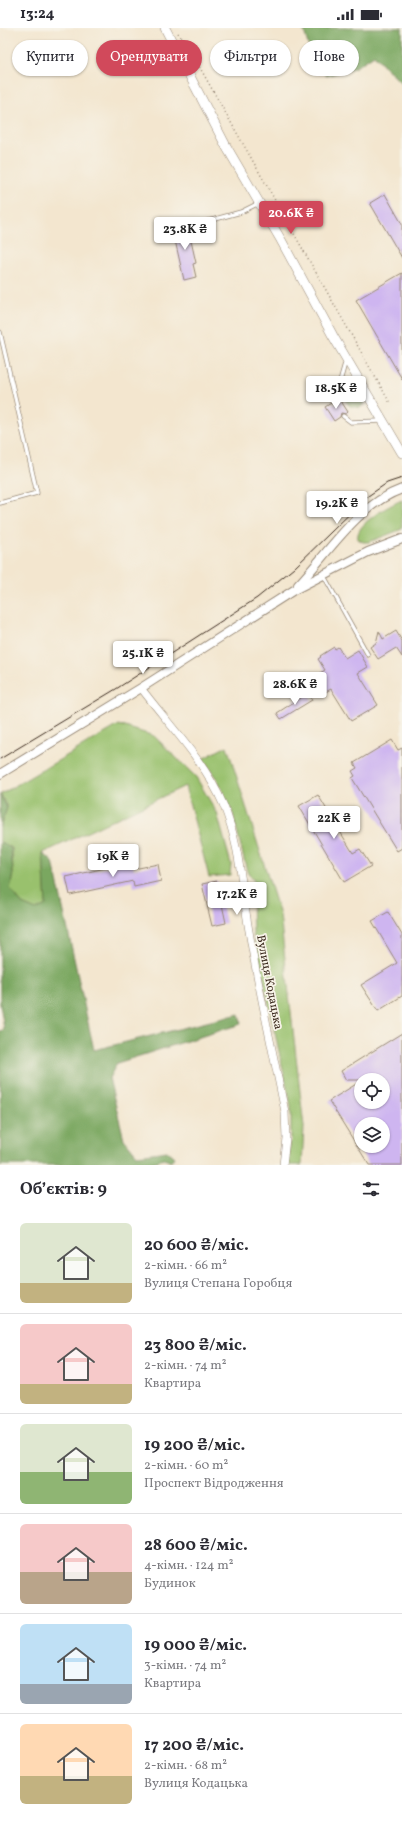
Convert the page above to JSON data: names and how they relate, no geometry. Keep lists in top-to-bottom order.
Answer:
{
  "streets": {
    "street": ["Вулиця Кодацька"]
  },
  "page": {
    "status": "13:24",
    "chip": [
      "Купити",
      "Орендувати",
      "Фільтри",
      "Нове"
    ],
    "price": [
      "20.6K ₴",
      "23.8K ₴",
      "18.5K ₴",
      "19.2K ₴",
      "25.1K ₴",
      "28.6K ₴",
      "22K ₴",
      "19K ₴",
      "17.2K ₴"
    ],
    "heading": "Об’єктів: 9",
    "list": [
      {
        "name": "20 600 ₴/міс.",
        "note": "2-кімн. · 66 m² · Вулиця Степана Горобця"
      },
      {
        "name": "23 800 ₴/міс.",
        "note": "2-кімн. · 74 m² · Квартира"
      },
      {
        "name": "19 200 ₴/міс.",
        "note": "2-кімн. · 60 m² · Проспект Відродження"
      },
      {
        "name": "28 600 ₴/міс.",
        "note": "4-кімн. · 124 m² · Будинок"
      },
      {
        "name": "19 000 ₴/міс.",
        "note": "3-кімн. · 74 m² · Квартира"
      },
      {
        "name": "17 200 ₴/міс.",
        "note": "2-кімн. · 68 m² · Вулиця Кодацька"
      }
    ]
  }
}
